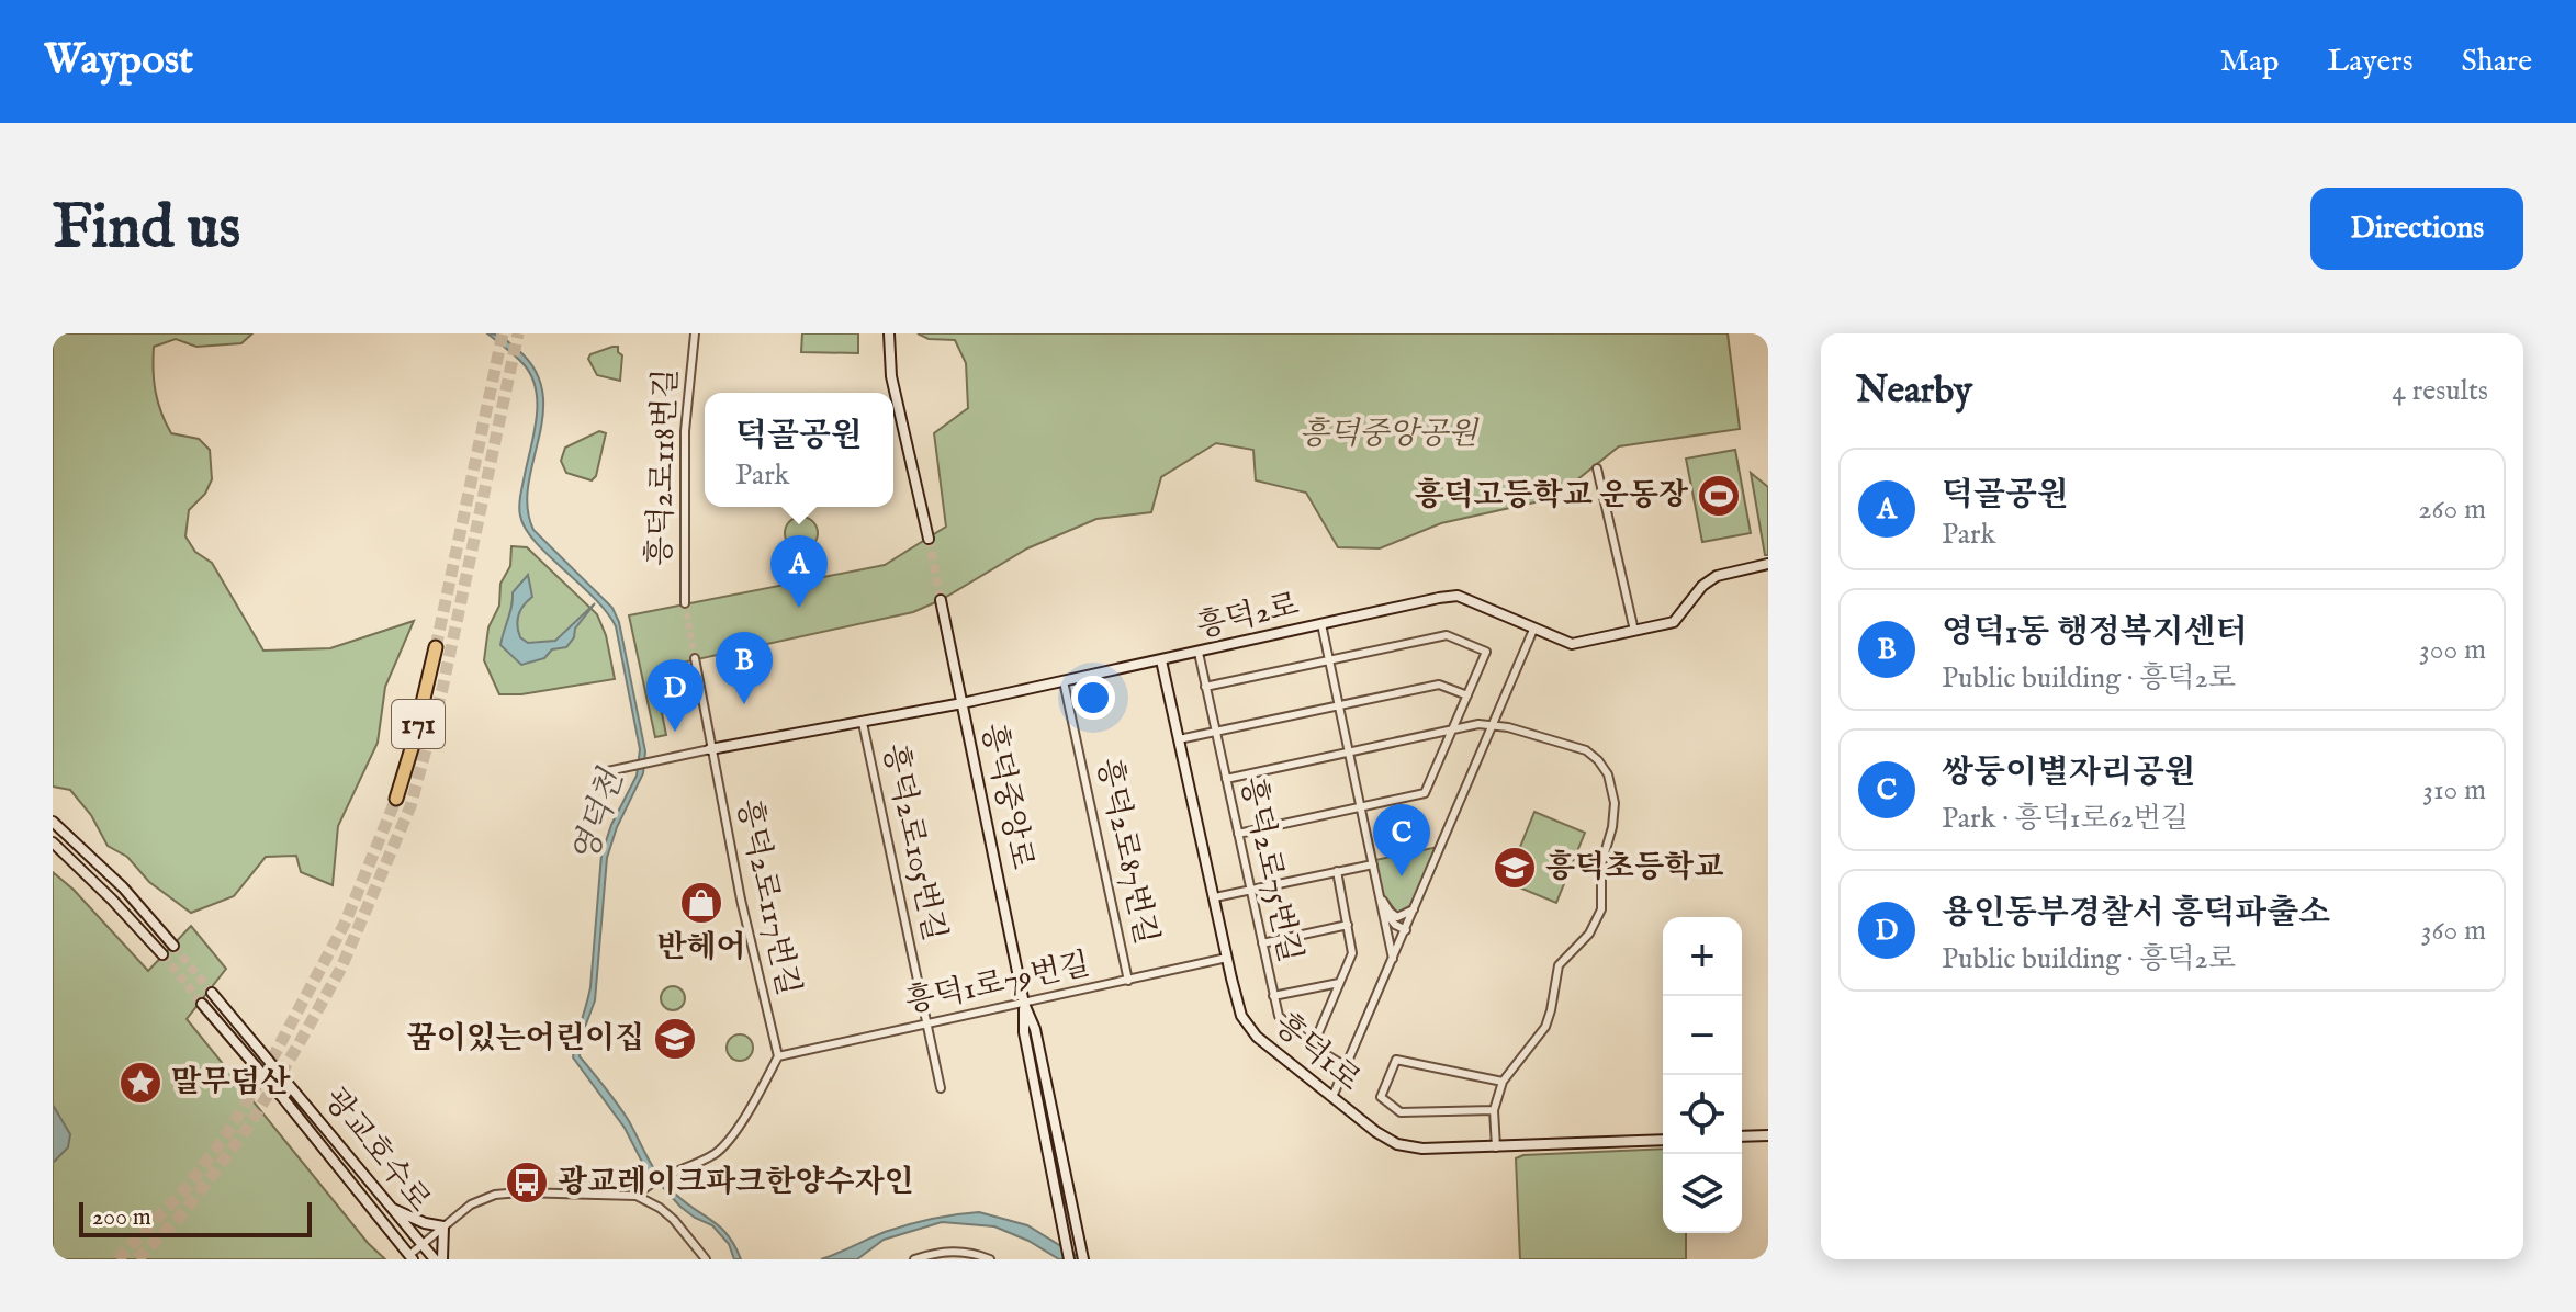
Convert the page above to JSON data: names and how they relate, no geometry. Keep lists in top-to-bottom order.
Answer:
{
  "streets": {
    "highway": ["171"],
    "street": [
      "흥덕2로118번길",
      "흥덕2로",
      "흥덕중앙로",
      "흥덕2로105번길",
      "흥덕2로87번길",
      "흥덕2로75번길",
      "흥덕2로117번길",
      "흥덕1로79번길",
      "흥덕1로",
      "광교호수로"
    ]
  },
  "crossings": [
    ["흥덕2로", "흥덕중앙로"],
    ["흥덕2로", "흥덕2로105번길"],
    ["흥덕2로", "흥덕2로87번길"],
    ["흥덕2로", "흥덕2로75번길"],
    ["흥덕2로", "흥덕2로117번길"],
    ["흥덕2로", "흥덕1로"],
    ["흥덕중앙로", "흥덕1로79번길"],
    ["흥덕2로105번길", "흥덕1로79번길"],
    ["흥덕2로87번길", "흥덕1로79번길"],
    ["흥덕2로117번길", "흥덕1로79번길"],
    ["흥덕1로79번길", "흥덕1로"]
  ],
  "water": ["영덕천"],
  "parks": ["흥덕중앙공원"],
  "places": {
    "sports": ["흥덕고등학교 운동장"],
    "school or university": ["흥덕초등학교", "꿈이있는어린이집"],
    "shop": ["반헤어"],
    "place": ["말무덤산"],
    "bus stop": ["광교레이크파크한양수자인"]
  },
  "scale_bar": "200 m",
  "page": {
    "header": "Waypost",
    "nav": ["Map", "Layers", "Share"],
    "buttons": "Directions",
    "title": "Find us",
    "heading": ["Nearby", "4 results"],
    "popup": ["덕골공원", "Park"],
    "list": [
      {
        "mark": "A",
        "name": "덕골공원",
        "note": "Park",
        "value": "260 m"
      },
      {
        "mark": "B",
        "name": "영덕1동 행정복지센터",
        "note": "Public building · 흥덕2로",
        "value": "300 m"
      },
      {
        "mark": "C",
        "name": "쌍둥이별자리공원",
        "note": "Park · 흥덕1로62번길",
        "value": "310 m"
      },
      {
        "mark": "D",
        "name": "용인동부경찰서 흥덕파출소",
        "note": "Public building · 흥덕2로",
        "value": "360 m"
      }
    ],
    "pins": [
      "A",
      "B",
      "D",
      "C"
    ],
    "map_buttons": ["+", "−"],
    "scale": "200 m"
  }
}
